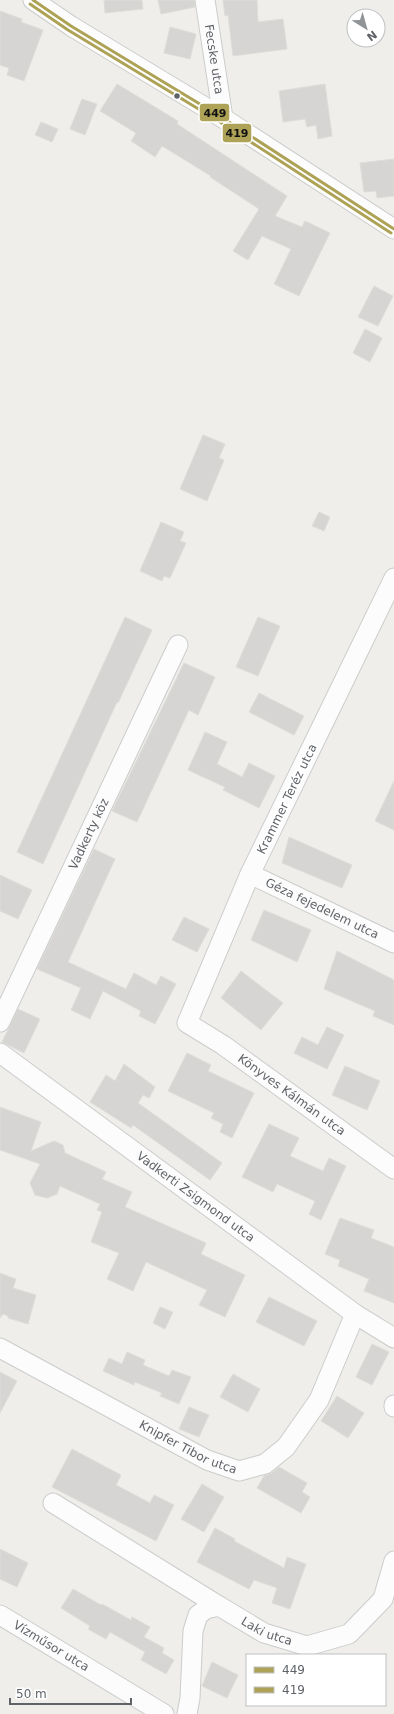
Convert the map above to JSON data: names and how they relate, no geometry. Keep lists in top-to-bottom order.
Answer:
{
  "streets": {
    "street": [
      "Fecske utca",
      "Krammer Teréz utca",
      "Vadkerty köz",
      "Géza fejedelem utca",
      "Könyves Kálmán utca",
      "Vadkerti Zsigmond utca",
      "Knipfer Tibor utca",
      "Laki utca",
      "Vízműsor utca"
    ]
  },
  "crossings": [
    ["Krammer Teréz utca", "Géza fejedelem utca"],
    ["Krammer Teréz utca", "Könyves Kálmán utca"],
    ["Vadkerti Zsigmond utca", "Knipfer Tibor utca"]
  ],
  "lines": ["transit line 449", "transit line 419"],
  "legend": ["449", "419"],
  "scale_bar": "50 m",
  "north": "bottom right"
}
